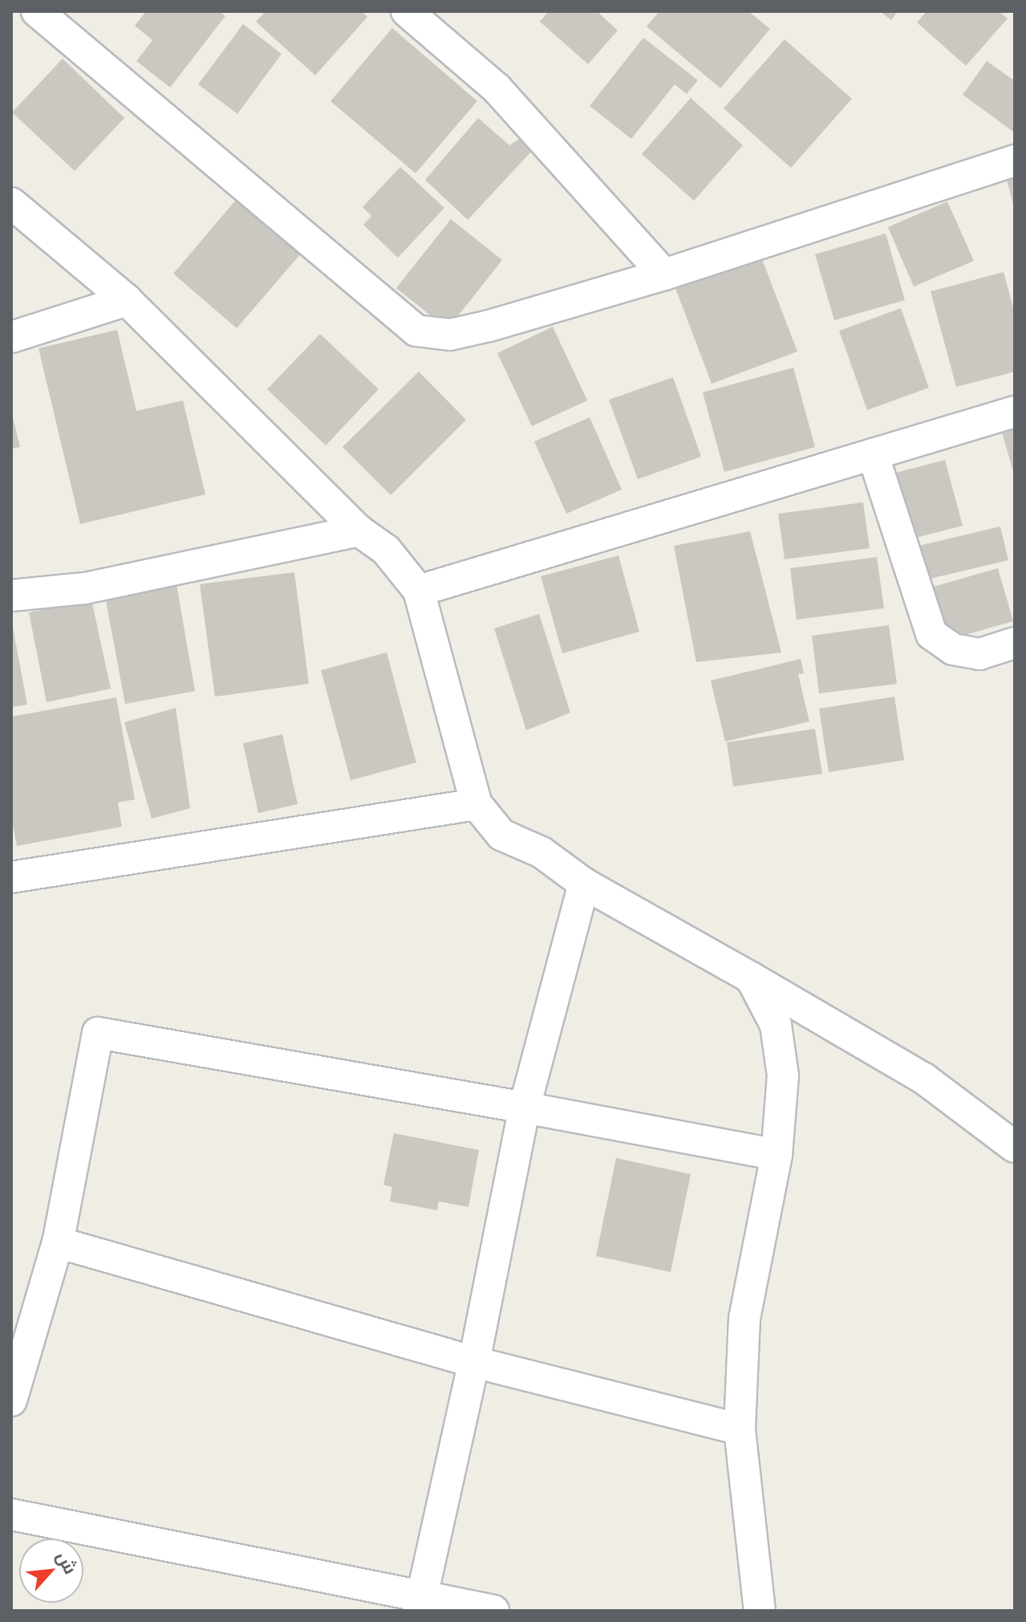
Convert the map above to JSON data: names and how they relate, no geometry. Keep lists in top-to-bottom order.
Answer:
{
  "north": "top right"
}
